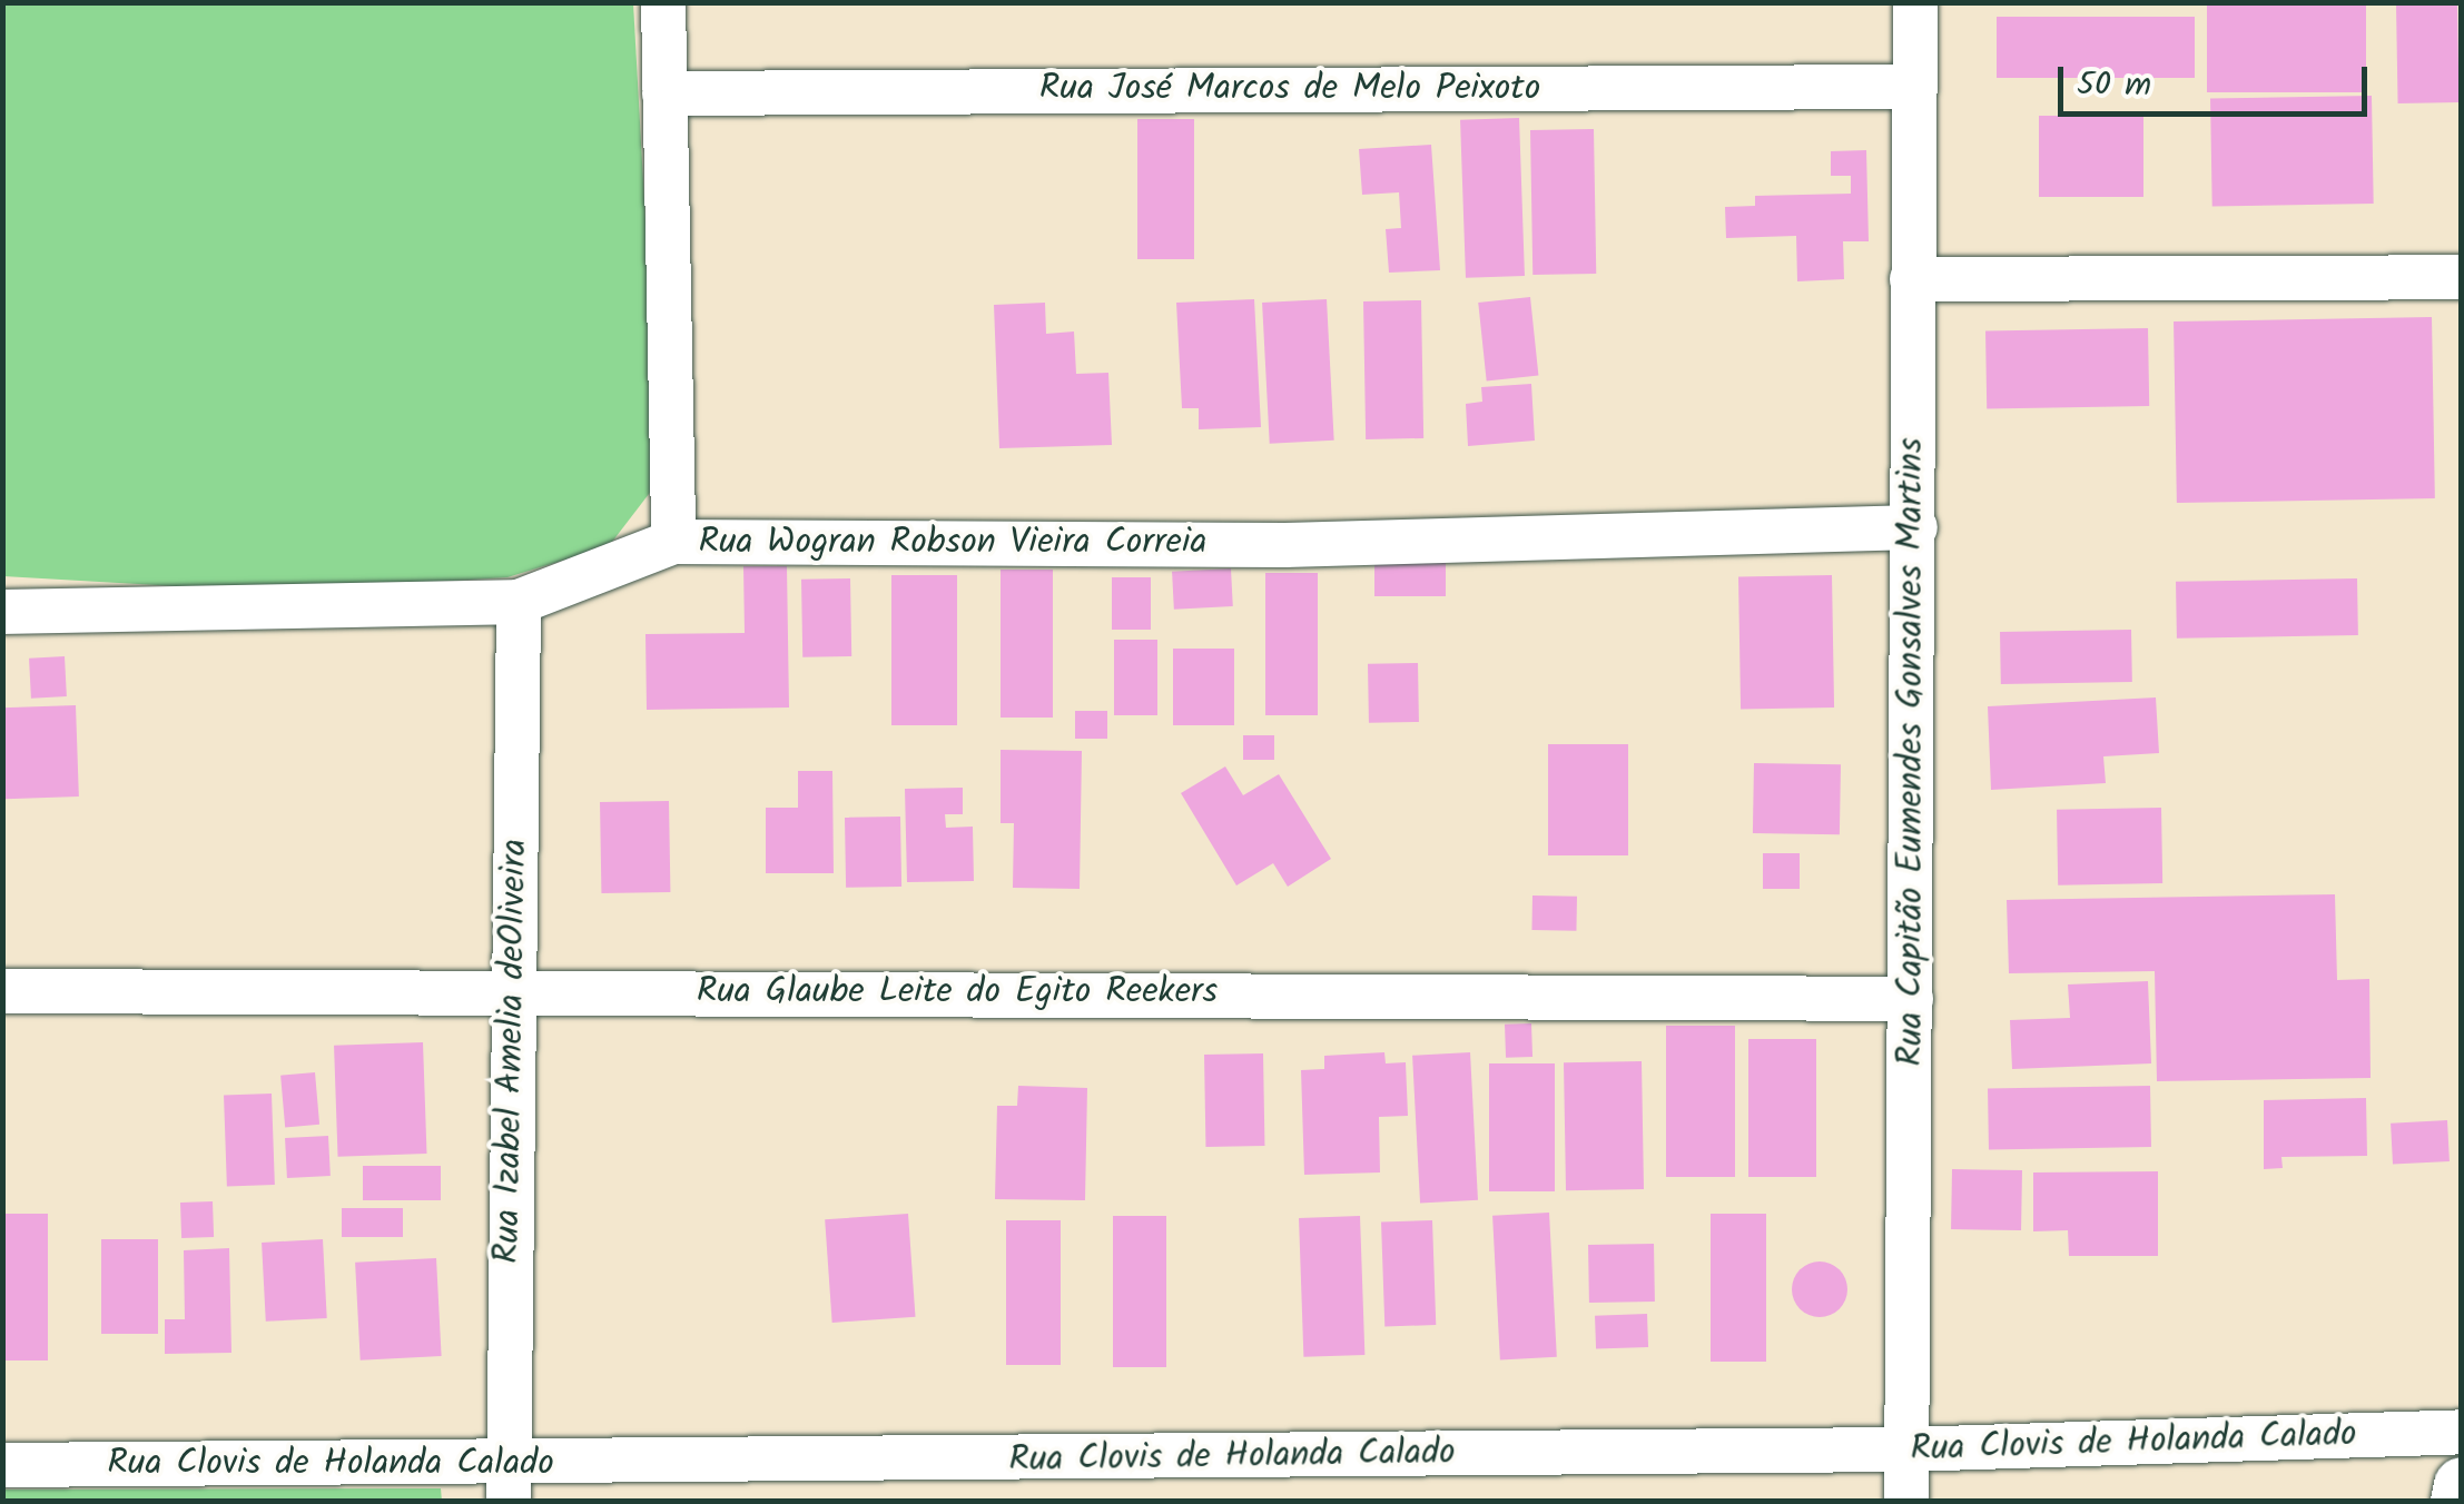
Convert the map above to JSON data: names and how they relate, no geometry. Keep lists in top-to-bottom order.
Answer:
{
  "streets": {
    "street": [
      "Rua José Marcos de Melo Peixoto",
      "Rua Wogran Robson Vieira Correia",
      "Rua Capitão Eumendes Gonsalves Martins",
      "Rua Glaube Leite do Egito Reekers",
      "Rua Izabel Amelia deOliveira",
      "Rua Clovis de Holanda Calado"
    ]
  },
  "crossings": [
    ["Rua José Marcos de Melo Peixoto", "Rua Capitão Eumendes Gonsalves Martins"],
    ["Rua Wogran Robson Vieira Correia", "Rua Capitão Eumendes Gonsalves Martins"],
    ["Rua Wogran Robson Vieira Correia", "Rua Izabel Amelia deOliveira"],
    ["Rua Capitão Eumendes Gonsalves Martins", "Rua Glaube Leite do Egito Reekers"],
    ["Rua Capitão Eumendes Gonsalves Martins", "Rua Clovis de Holanda Calado"],
    ["Rua Glaube Leite do Egito Reekers", "Rua Izabel Amelia deOliveira"],
    ["Rua Izabel Amelia deOliveira", "Rua Clovis de Holanda Calado"]
  ],
  "scale_bar": "50 m"
}
